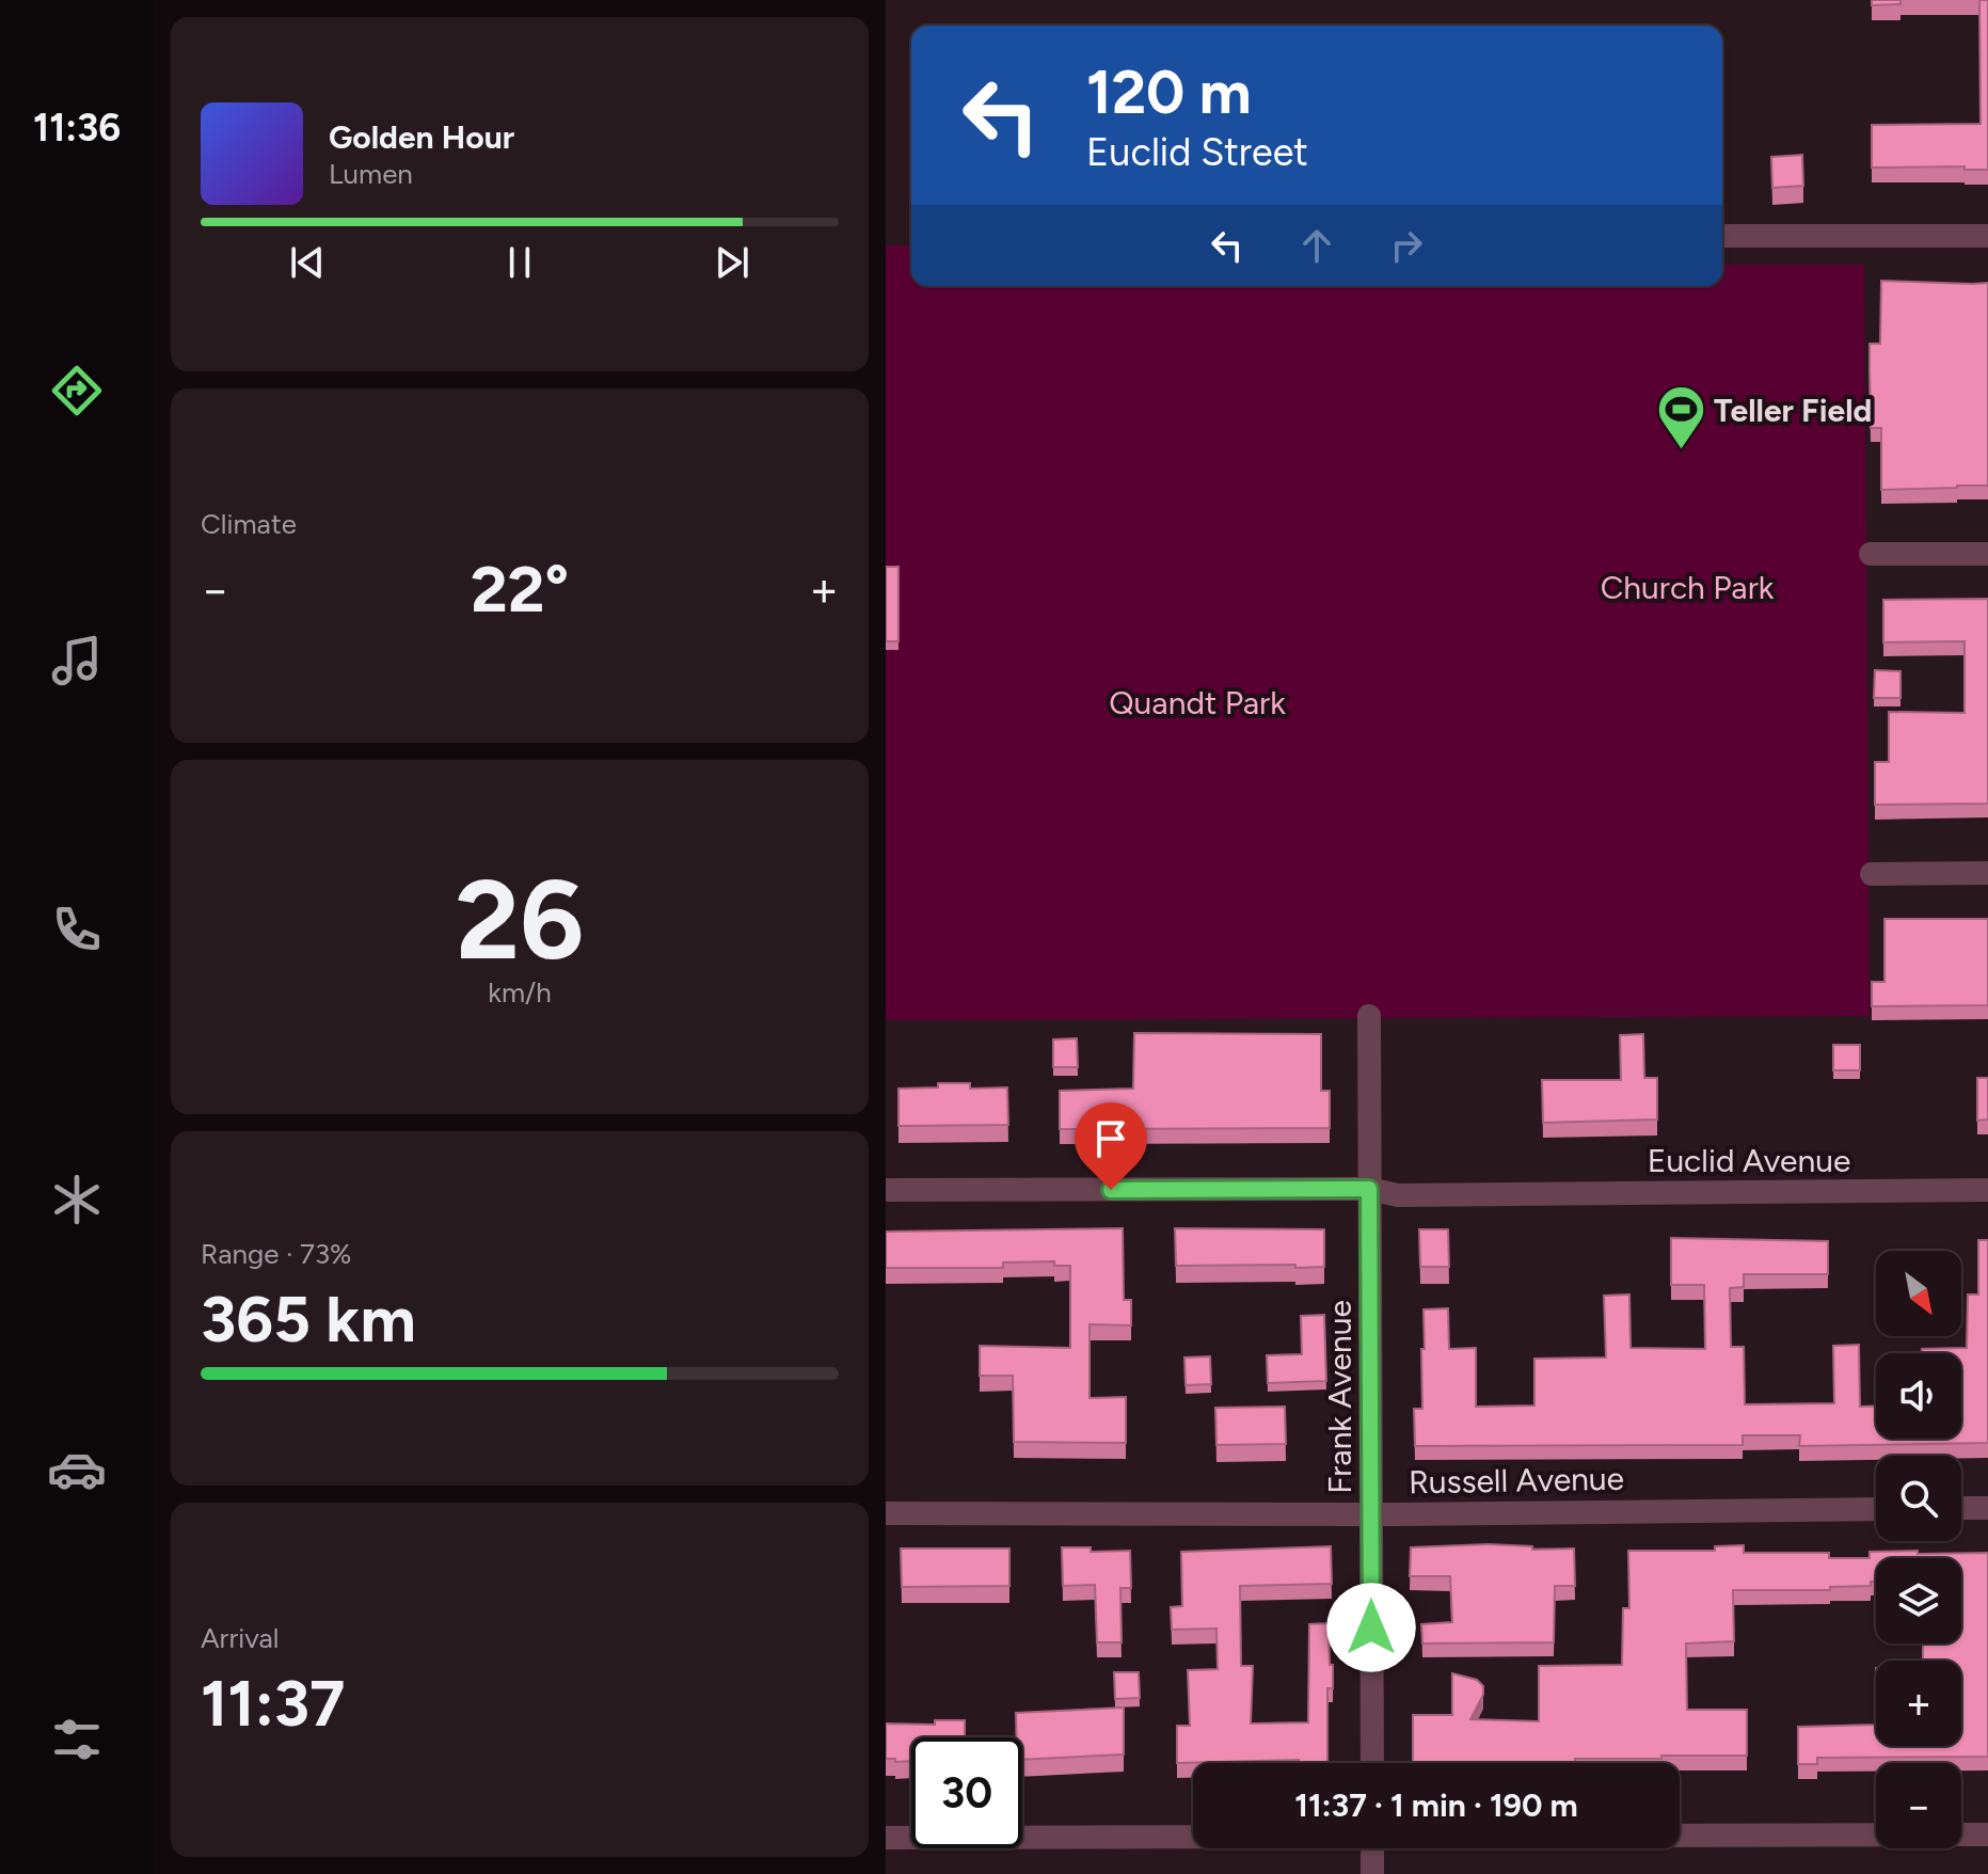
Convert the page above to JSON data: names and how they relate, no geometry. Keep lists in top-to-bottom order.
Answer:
{
  "streets": {
    "street": ["Euclid Avenue", "Frank Avenue", "Russell Avenue"]
  },
  "crossings": [
    ["Euclid Avenue", "Frank Avenue"],
    ["Frank Avenue", "Russell Avenue"]
  ],
  "parks": ["Church Park", "Quandt Park"],
  "places": {
    "sports": ["Teller Field"]
  },
  "north": "bottom right",
  "page": {
    "tabs": "11:36",
    "turn": ["120 m", "Euclid Street"],
    "song": ["Golden Hour", "Lumen"],
    "tile": [
      "Climate",
      ["26", "km/h"],
      ["Range · 73%", "365 km"],
      ["Arrival", "11:37"]
    ],
    "heat": ["−", "22°", "+"],
    "map_buttons": ["+", "−"],
    "limit": "30",
    "trip": "11:37 · 1 min · 190 m"
  }
}
